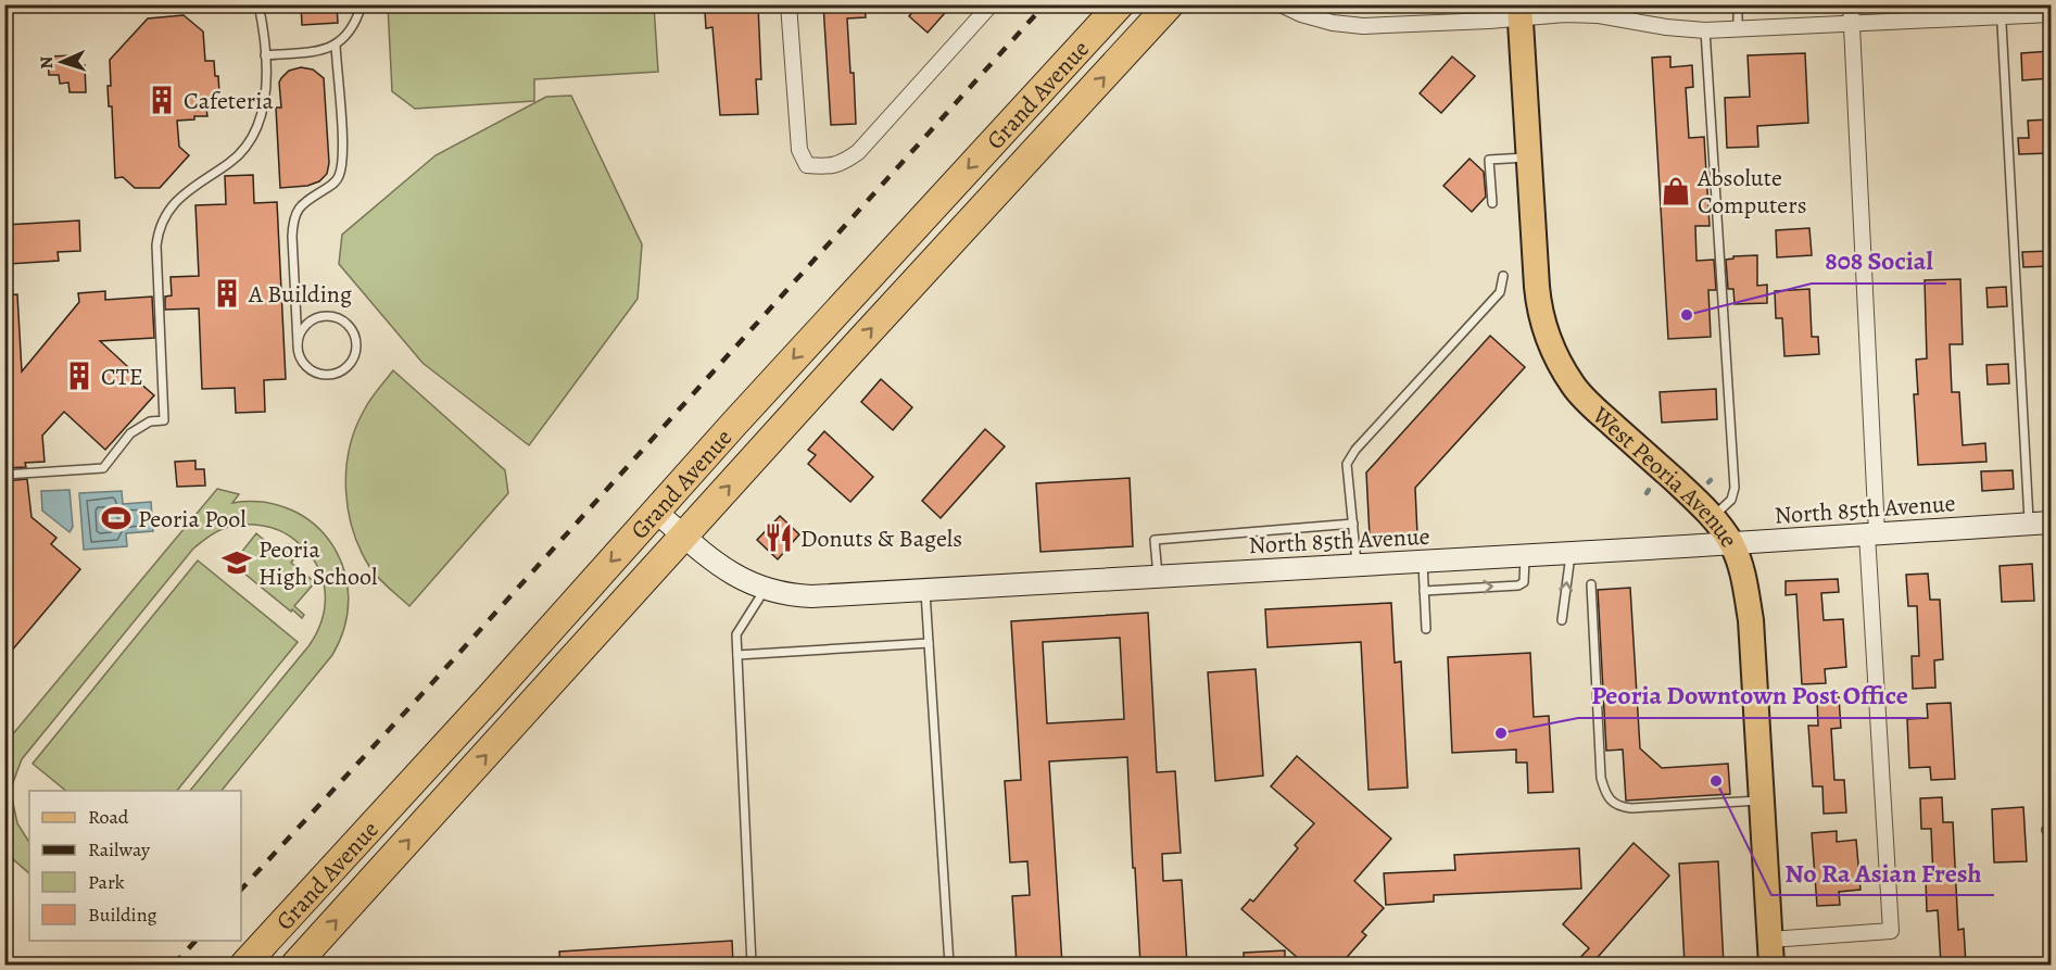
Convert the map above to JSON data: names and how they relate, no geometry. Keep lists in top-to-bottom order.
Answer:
{
  "streets": {
    "highway": ["Grand Avenue"],
    "main road": ["West Peoria Avenue"],
    "street": ["North 85th Avenue"]
  },
  "crossings": [
    ["Grand Avenue", "North 85th Avenue"],
    ["West Peoria Avenue", "North 85th Avenue"]
  ],
  "places": {
    "building": ["Cafeteria", "A Building", "CTE"],
    "shop": ["Absolute Computers"],
    "other": ["808 Social", "Peoria Downtown Post Office", "No Ra Asian Fresh"],
    "sports": ["Peoria Pool"],
    "restaurant": ["Donuts & Bagels"],
    "school or university": ["Peoria High School"]
  },
  "legend": [
    "Road",
    "Railway",
    "Park",
    "Building"
  ],
  "north": "left"
}
